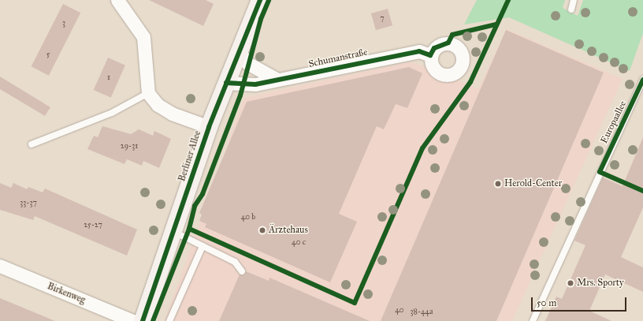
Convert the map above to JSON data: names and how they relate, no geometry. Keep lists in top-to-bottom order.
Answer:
{
  "streets": {
    "street": ["Schumanstraße", "Berliner Allee", "Birkenweg"],
    "lane": ["Europaallee"]
  },
  "crossings": [
    ["Schumanstraße", "Berliner Allee"]
  ],
  "places": ["Herold-Center", "Ärztehaus", "Mrs. Sporty"],
  "house_numbers": [
    "7",
    "3",
    "5",
    "1",
    "29-31",
    "33-37",
    "40 b",
    "25-27",
    "40 c",
    "40",
    "38-44a"
  ],
  "scale_bar": "50 m"
}
